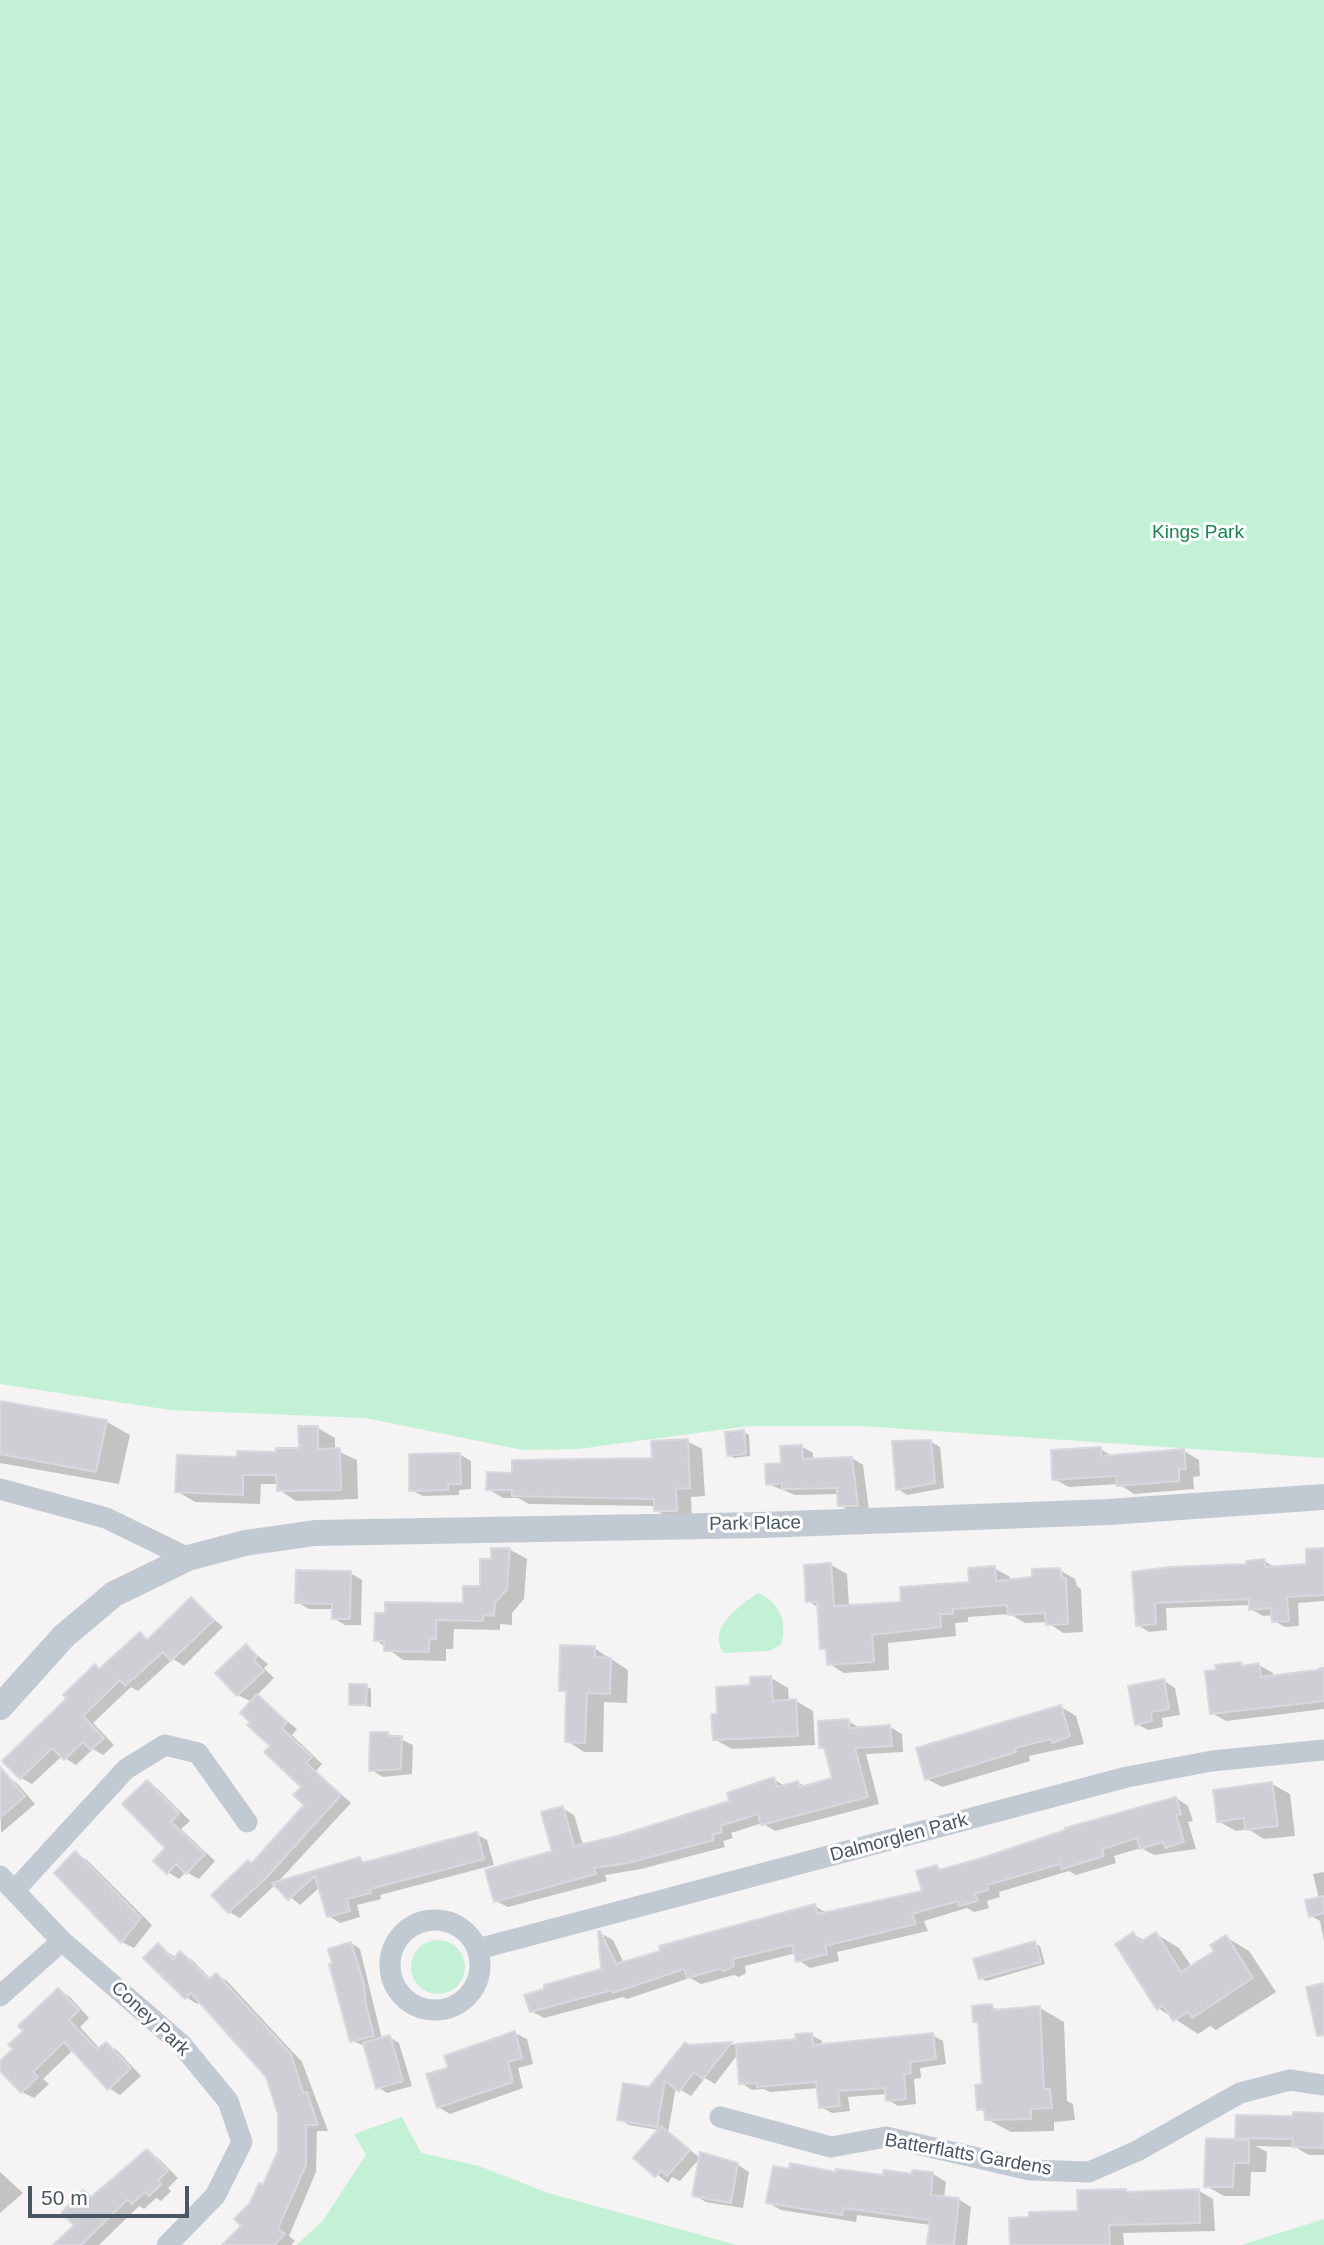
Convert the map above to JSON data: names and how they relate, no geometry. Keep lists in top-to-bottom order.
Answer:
{
  "streets": {
    "street": [
      "Park Place",
      "Dalmorglen Park",
      "Coney Park",
      "Batterflatts Gardens"
    ]
  },
  "parks": ["Kings Park"],
  "scale_bar": "50 m"
}
